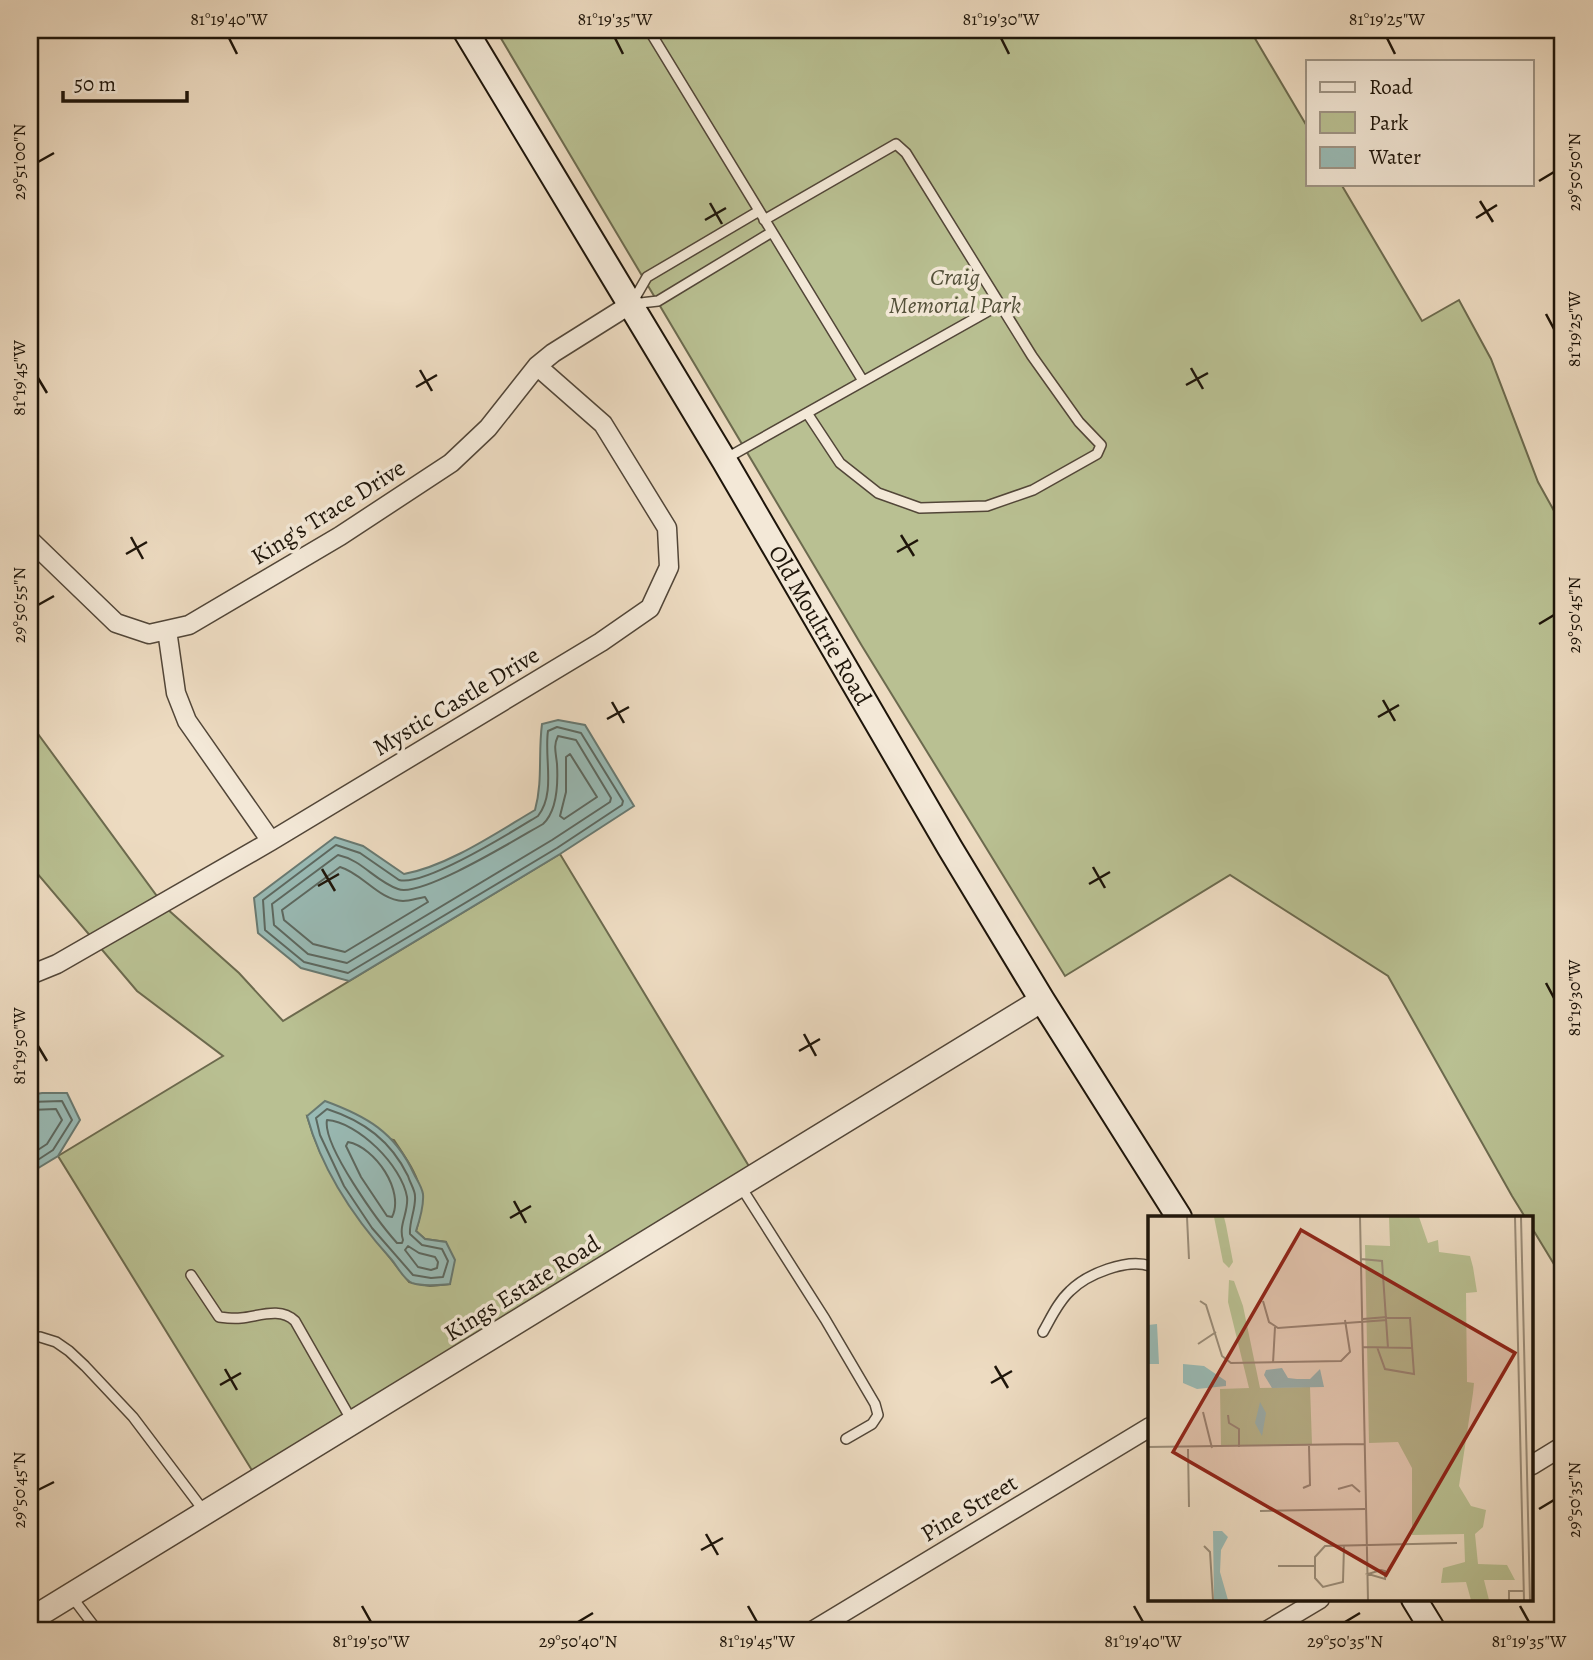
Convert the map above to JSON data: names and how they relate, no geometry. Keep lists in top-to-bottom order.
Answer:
{
  "streets": {
    "main road": ["Old Moultrie Road"],
    "street": [
      "King's Trace Drive",
      "Mystic Castle Drive",
      "Kings Estate Road",
      "Pine Street"
    ]
  },
  "crossings": [
    ["King's Trace Drive", "Old Moultrie Road"],
    ["King's Trace Drive", "Mystic Castle Drive"],
    ["Old Moultrie Road", "Kings Estate Road"]
  ],
  "parks": ["Craig Memorial Park"],
  "legend": ["Road", "Park", "Water"],
  "scale_bar": "50 m",
  "coordinates": [
    "81°19'40\"W",
    "81°19'35\"W",
    "81°19'30\"W",
    "81°19'25\"W",
    "29°51'00\"N",
    "29°50'50\"N",
    "81°19'45\"W",
    "29°50'55\"N",
    "29°50'45\"N",
    "81°19'50\"W",
    "29°50'35\"N",
    "29°50'40\"N"
  ]
}
